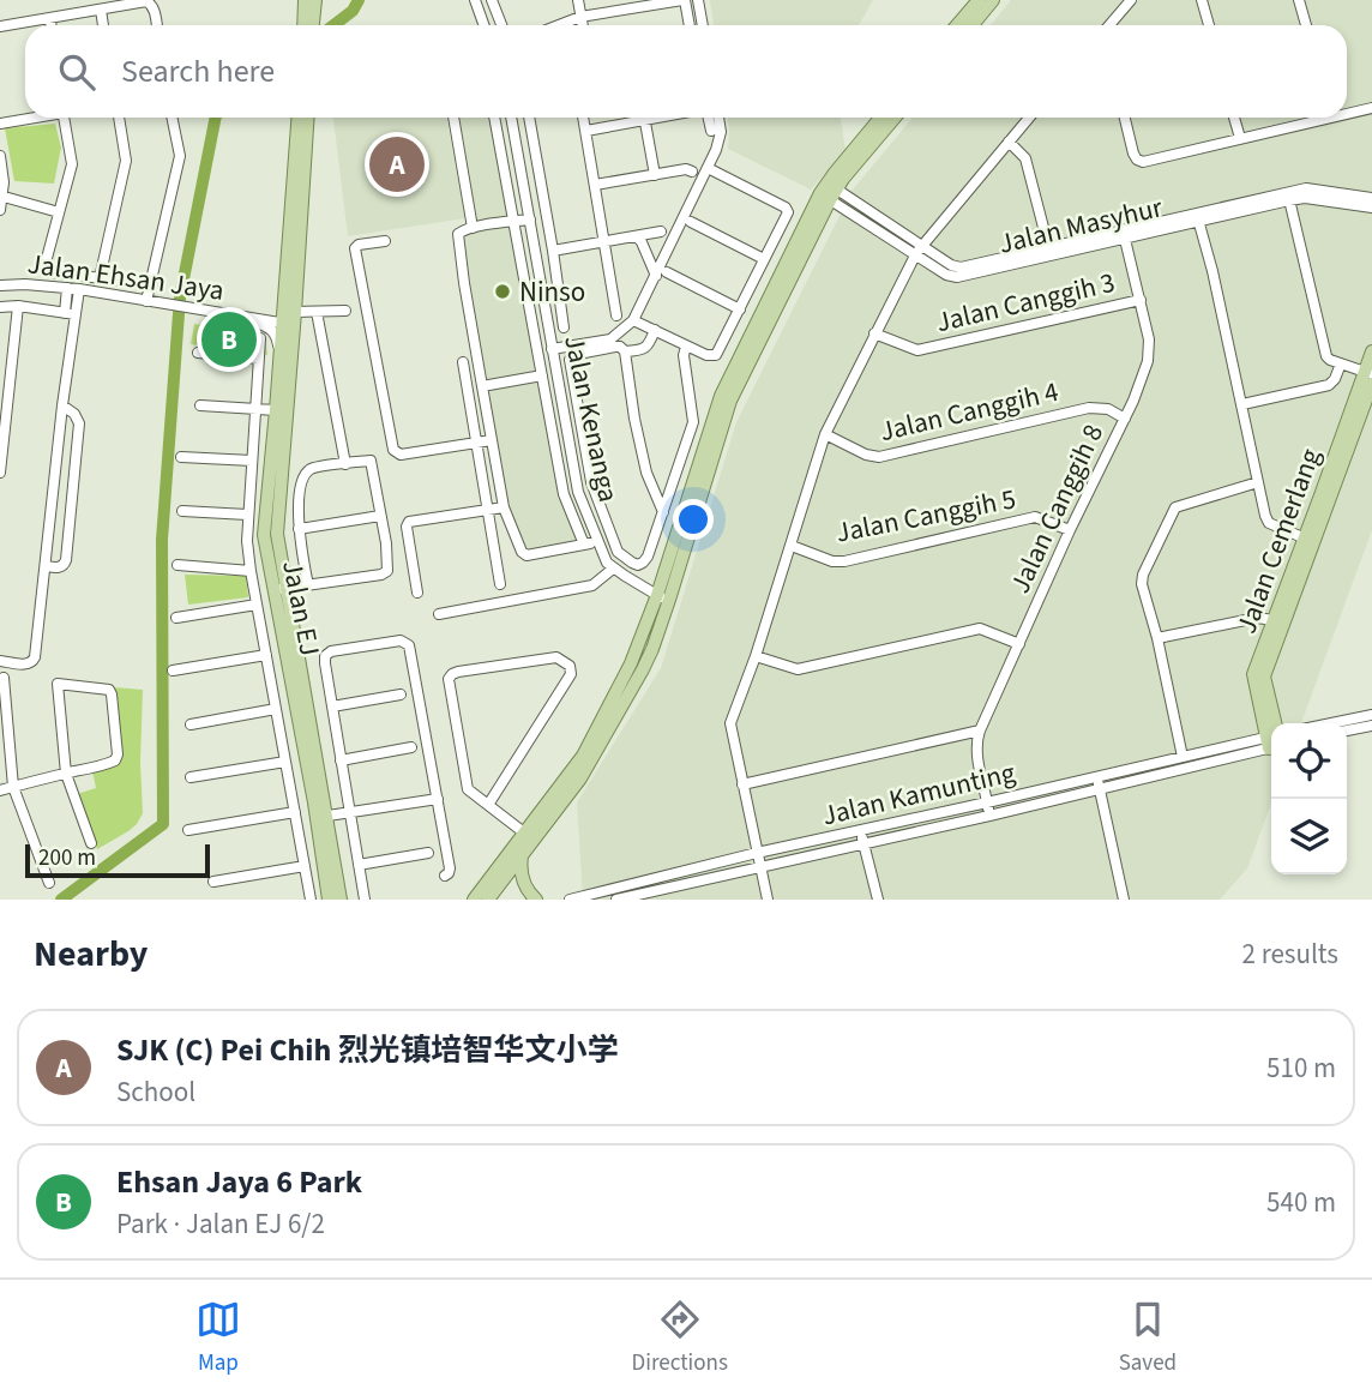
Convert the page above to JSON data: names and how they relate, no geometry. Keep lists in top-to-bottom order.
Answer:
{
  "streets": {
    "main road": ["Jalan Cemerlang", "Jalan EJ"],
    "street": [
      "Jalan Masyhur",
      "Jalan Ehsan Jaya",
      "Jalan Canggih 3",
      "Jalan Canggih 4",
      "Jalan Kenanga",
      "Jalan Canggih 8",
      "Jalan Canggih 5",
      "Jalan Kamunting"
    ]
  },
  "crossings": [
    ["Jalan Masyhur", "Jalan Canggih 8"],
    ["Jalan Ehsan Jaya", "Jalan EJ"],
    ["Jalan Canggih 3", "Jalan Canggih 8"],
    ["Jalan Canggih 4", "Jalan Canggih 8"],
    ["Jalan Canggih 8", "Jalan Canggih 5"],
    ["Jalan Canggih 8", "Jalan Kamunting"]
  ],
  "places": ["Ninso"],
  "scale_bar": "200 m",
  "page": {
    "search": "Search here",
    "pins": ["A", "B"],
    "scale": "200 m",
    "heading": ["Nearby", "2 results"],
    "list": [
      {
        "mark": "A",
        "name": "SJK (C) Pei Chih 烈光镇培智华文小学",
        "note": "School",
        "value": "510 m"
      },
      {
        "mark": "B",
        "name": "Ehsan Jaya 6 Park",
        "note": "Park · Jalan EJ 6/2",
        "value": "540 m"
      }
    ],
    "nav": ["Map", "Directions", "Saved"]
  }
}
